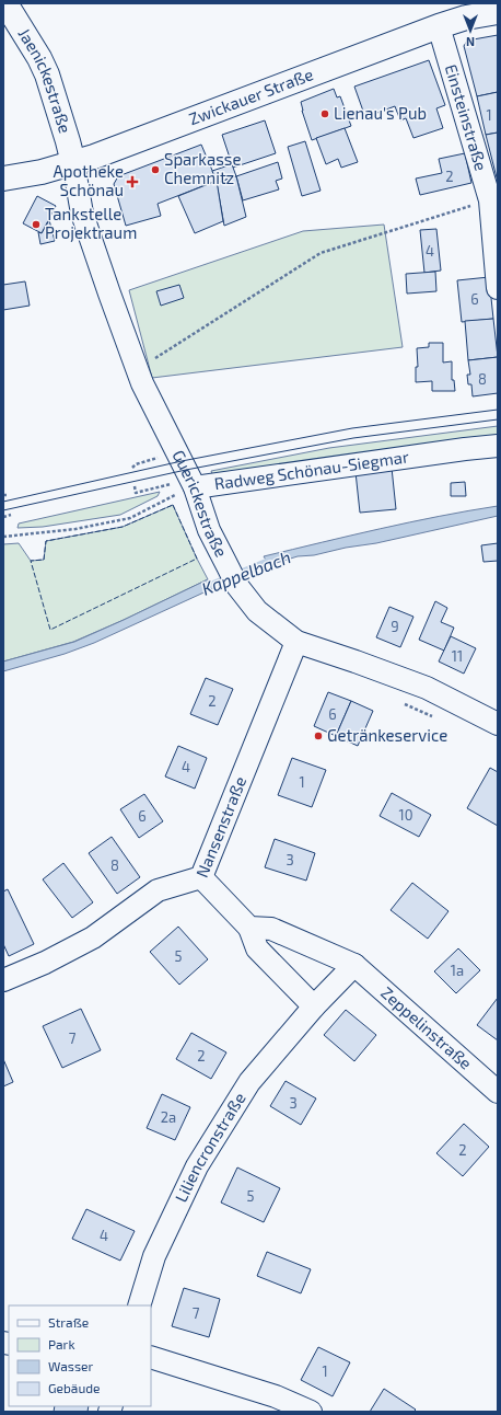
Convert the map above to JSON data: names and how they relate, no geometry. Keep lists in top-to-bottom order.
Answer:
{
  "streets": {
    "main road": ["Jaenickestraße", "Zwickauer Straße"],
    "street": [
      "Einsteinstraße",
      "Radweg Schönau-Siegmar",
      "Guerickestraße",
      "Nansenstraße",
      "Zeppelinstraße",
      "Liliencronstraße"
    ]
  },
  "crossings": [
    ["Jaenickestraße", "Zwickauer Straße"],
    ["Jaenickestraße", "Guerickestraße"],
    ["Zwickauer Straße", "Einsteinstraße"],
    ["Zwickauer Straße", "Guerickestraße"],
    ["Radweg Schönau-Siegmar", "Guerickestraße"],
    ["Guerickestraße", "Nansenstraße"]
  ],
  "water": ["Kappelbach"],
  "places": {
    "other": [
      "Lienau's Pub",
      "Sparkasse Chemnitz",
      "Tankstelle Projektraum",
      "Getränkeservice"
    ],
    "health": ["Apotheke Schönau"]
  },
  "house_numbers": [
    "1",
    "2",
    "4",
    "6",
    "8",
    "9",
    "11",
    "2",
    "6",
    "4",
    "1",
    "10",
    "6",
    "3",
    "8",
    "5",
    "1a",
    "7",
    "2",
    "3",
    "2a",
    "2",
    "5",
    "4",
    "7",
    "1"
  ],
  "legend": [
    "Straße",
    "Park",
    "Wasser",
    "Gebäude"
  ],
  "north": "bottom"
}
